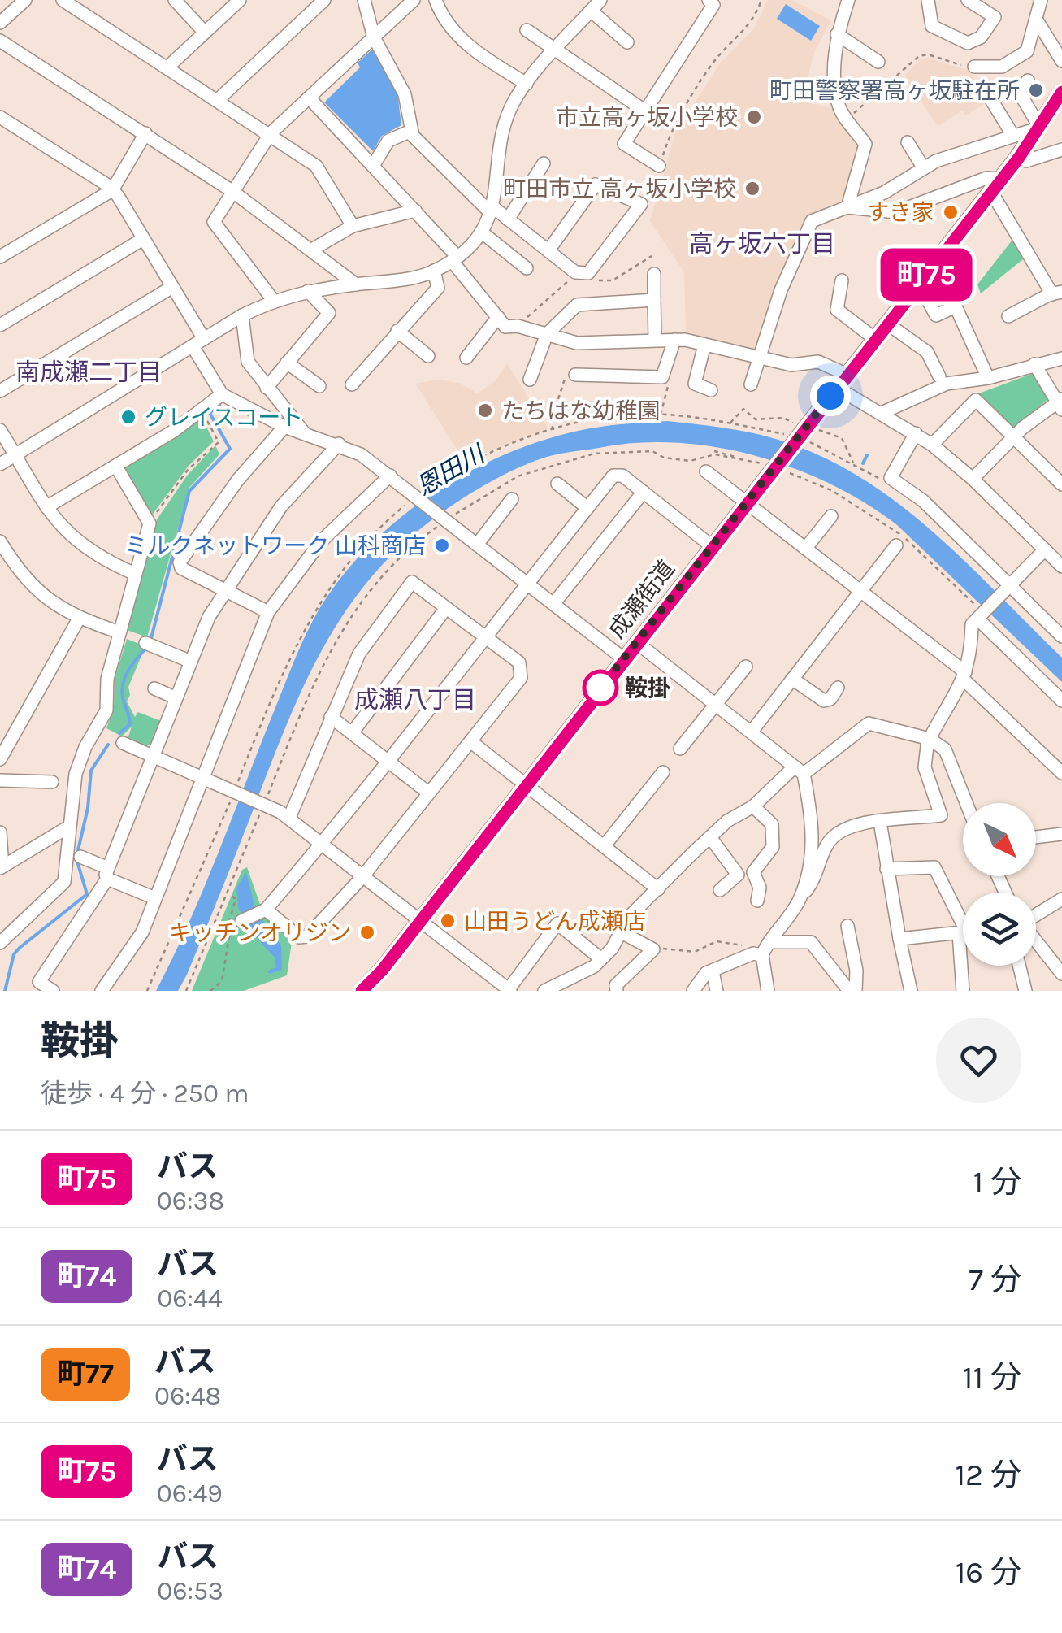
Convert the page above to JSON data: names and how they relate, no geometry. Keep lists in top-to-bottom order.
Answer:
{
  "streets": {
    "main road": ["成瀬街道"]
  },
  "districts": ["高ヶ坂六丁目", "南成瀬二丁目", "成瀬八丁目"],
  "water": ["恩田川"],
  "places": [
    "町田警察署高ヶ坂駐在所",
    "市立高ヶ坂小学校",
    "町田市立 高ヶ坂小学校",
    "すき家",
    "たちはな幼稚園",
    "グレイスコート",
    "ミルクネットワーク 山科商店",
    "鞍掛",
    "山田うどん成瀬店",
    "キッチンオリジン"
  ],
  "lines": ["bus line 町75"],
  "north": "bottom right",
  "page": {
    "on_map": "町75",
    "heading": ["鞍掛", "徒歩 · 4 分 · 250 m"],
    "list": [
      {
        "mark": "町75",
        "name": "バス",
        "note": "06:38",
        "value": "1 分"
      },
      {
        "mark": "町74",
        "name": "バス",
        "note": "06:44",
        "value": "7 分"
      },
      {
        "mark": "町77",
        "name": "バス",
        "note": "06:48",
        "value": "11 分"
      },
      {
        "mark": "町75",
        "name": "バス",
        "note": "06:49",
        "value": "12 分"
      },
      {
        "mark": "町74",
        "name": "バス",
        "note": "06:53",
        "value": "16 分"
      }
    ]
  }
}
